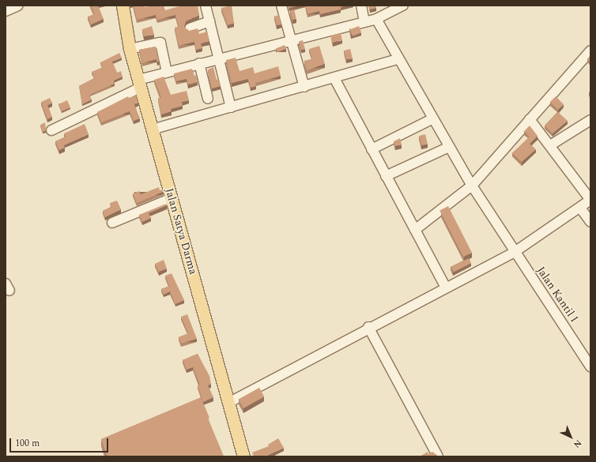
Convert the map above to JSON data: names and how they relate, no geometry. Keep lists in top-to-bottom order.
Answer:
{
  "streets": {
    "main road": ["Jalan Satya Darma"],
    "street": ["Jalan Kantil I"]
  },
  "scale_bar": "100 m",
  "north": "bottom right"
}
